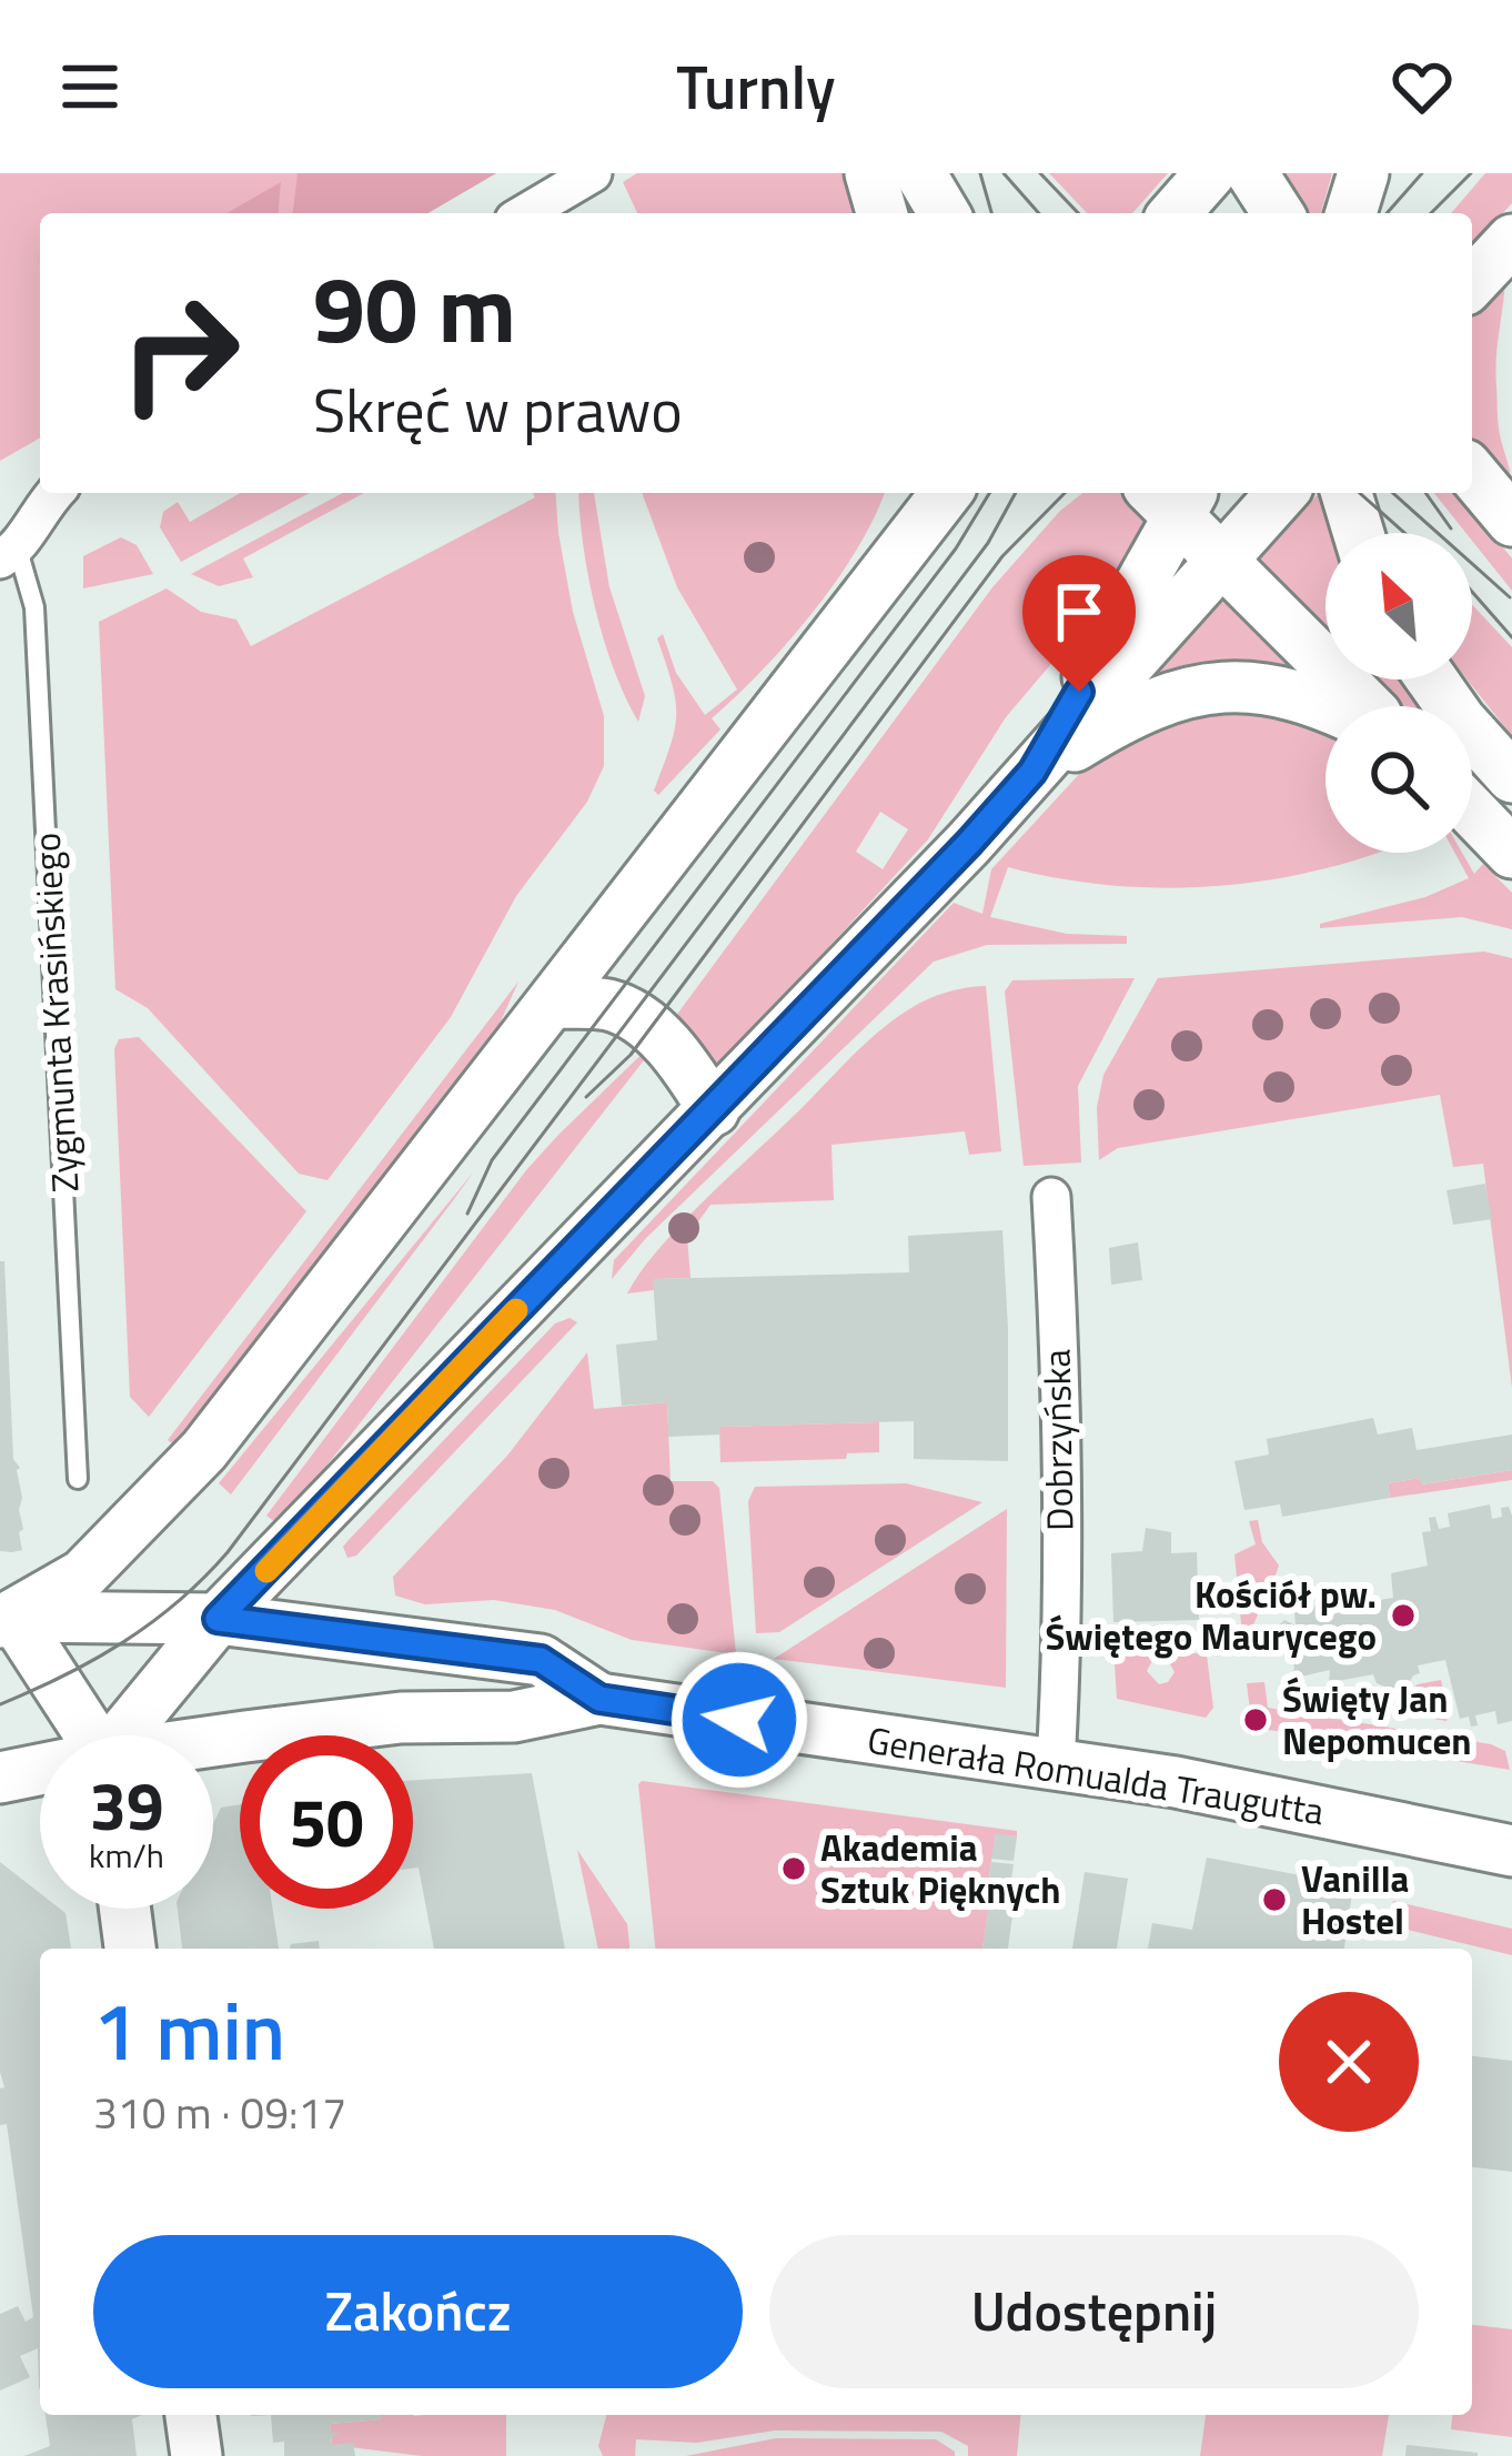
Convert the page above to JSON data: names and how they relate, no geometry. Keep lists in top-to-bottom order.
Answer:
{
  "streets": {
    "main road": ["Generała Romualda Traugutta"],
    "street": ["Dobrzyńska"],
    "lane": ["Zygmunta Krasińskiego"]
  },
  "crossings": [
    ["Dobrzyńska", "Generała Romualda Traugutta"]
  ],
  "places": [
    "Kościół pw. Świętego Maurycego",
    "Święty Jan Nepomucen",
    "Akademia Sztuk Pięknych",
    "Vanilla Hostel"
  ],
  "north": "top left",
  "page": {
    "header": "Turnly",
    "turn": ["90 m", "Skręć w prawo"],
    "speed": "39 km/h",
    "limit": "50",
    "heading": ["1 min", "310 m · 09:17"],
    "buttons": ["Zakończ", "Udostępnij"]
  }
}
